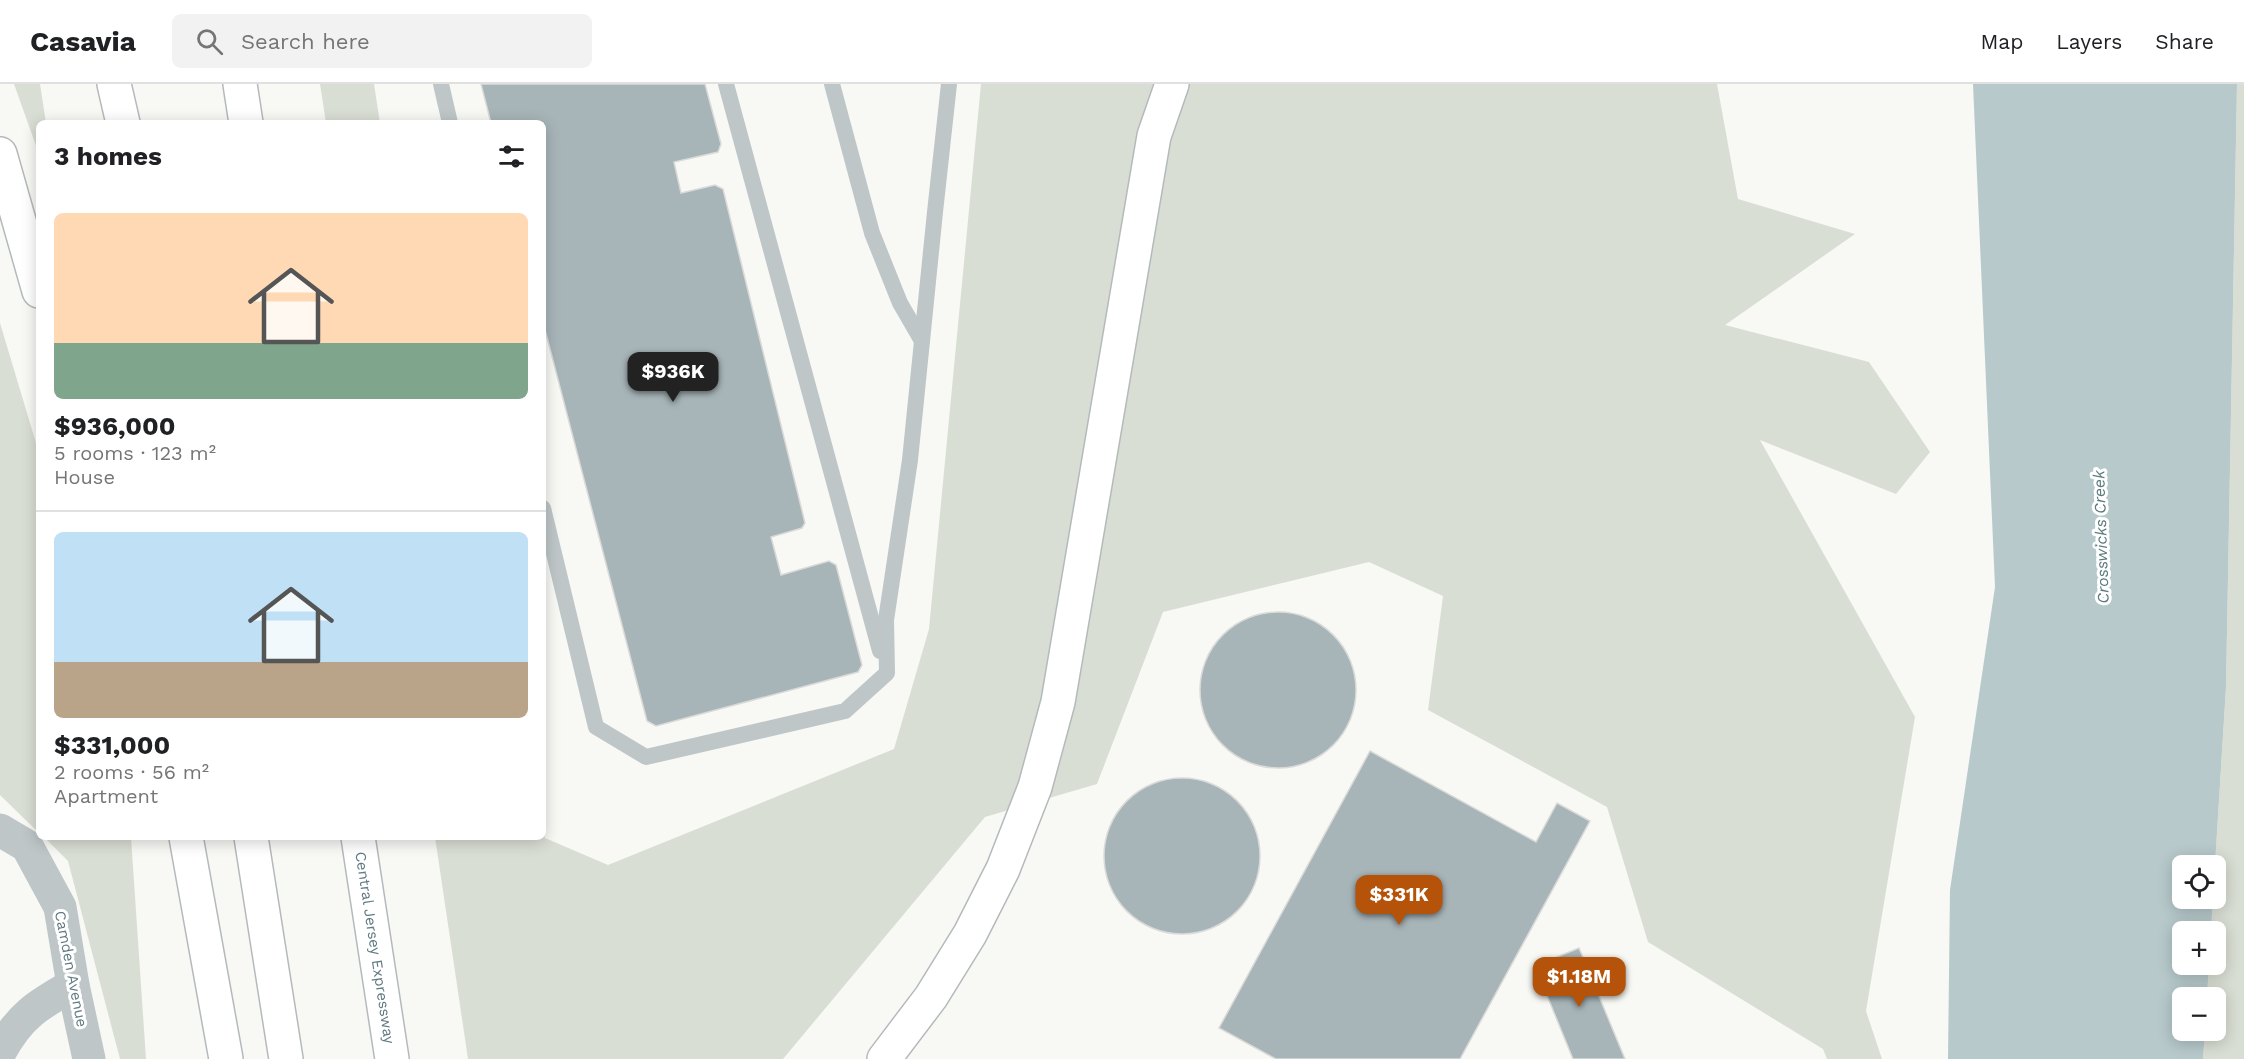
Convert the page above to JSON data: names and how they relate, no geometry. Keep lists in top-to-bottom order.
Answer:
{
  "streets": {
    "highway": ["Central Jersey Expressway"],
    "street": ["Camden Avenue"]
  },
  "water": ["Crosswicks Creek"],
  "page": {
    "header": "Casavia",
    "search": "Search here",
    "nav": ["Map", "Layers", "Share"],
    "heading": "3 homes",
    "list": [
      {
        "name": "$936,000",
        "note": "5 rooms · 123 m² · House"
      },
      {
        "name": "$331,000",
        "note": "2 rooms · 56 m² · Apartment"
      }
    ],
    "price": ["$936K", "$331K", "$1.18M"],
    "map_buttons": ["+", "−"]
  }
}
